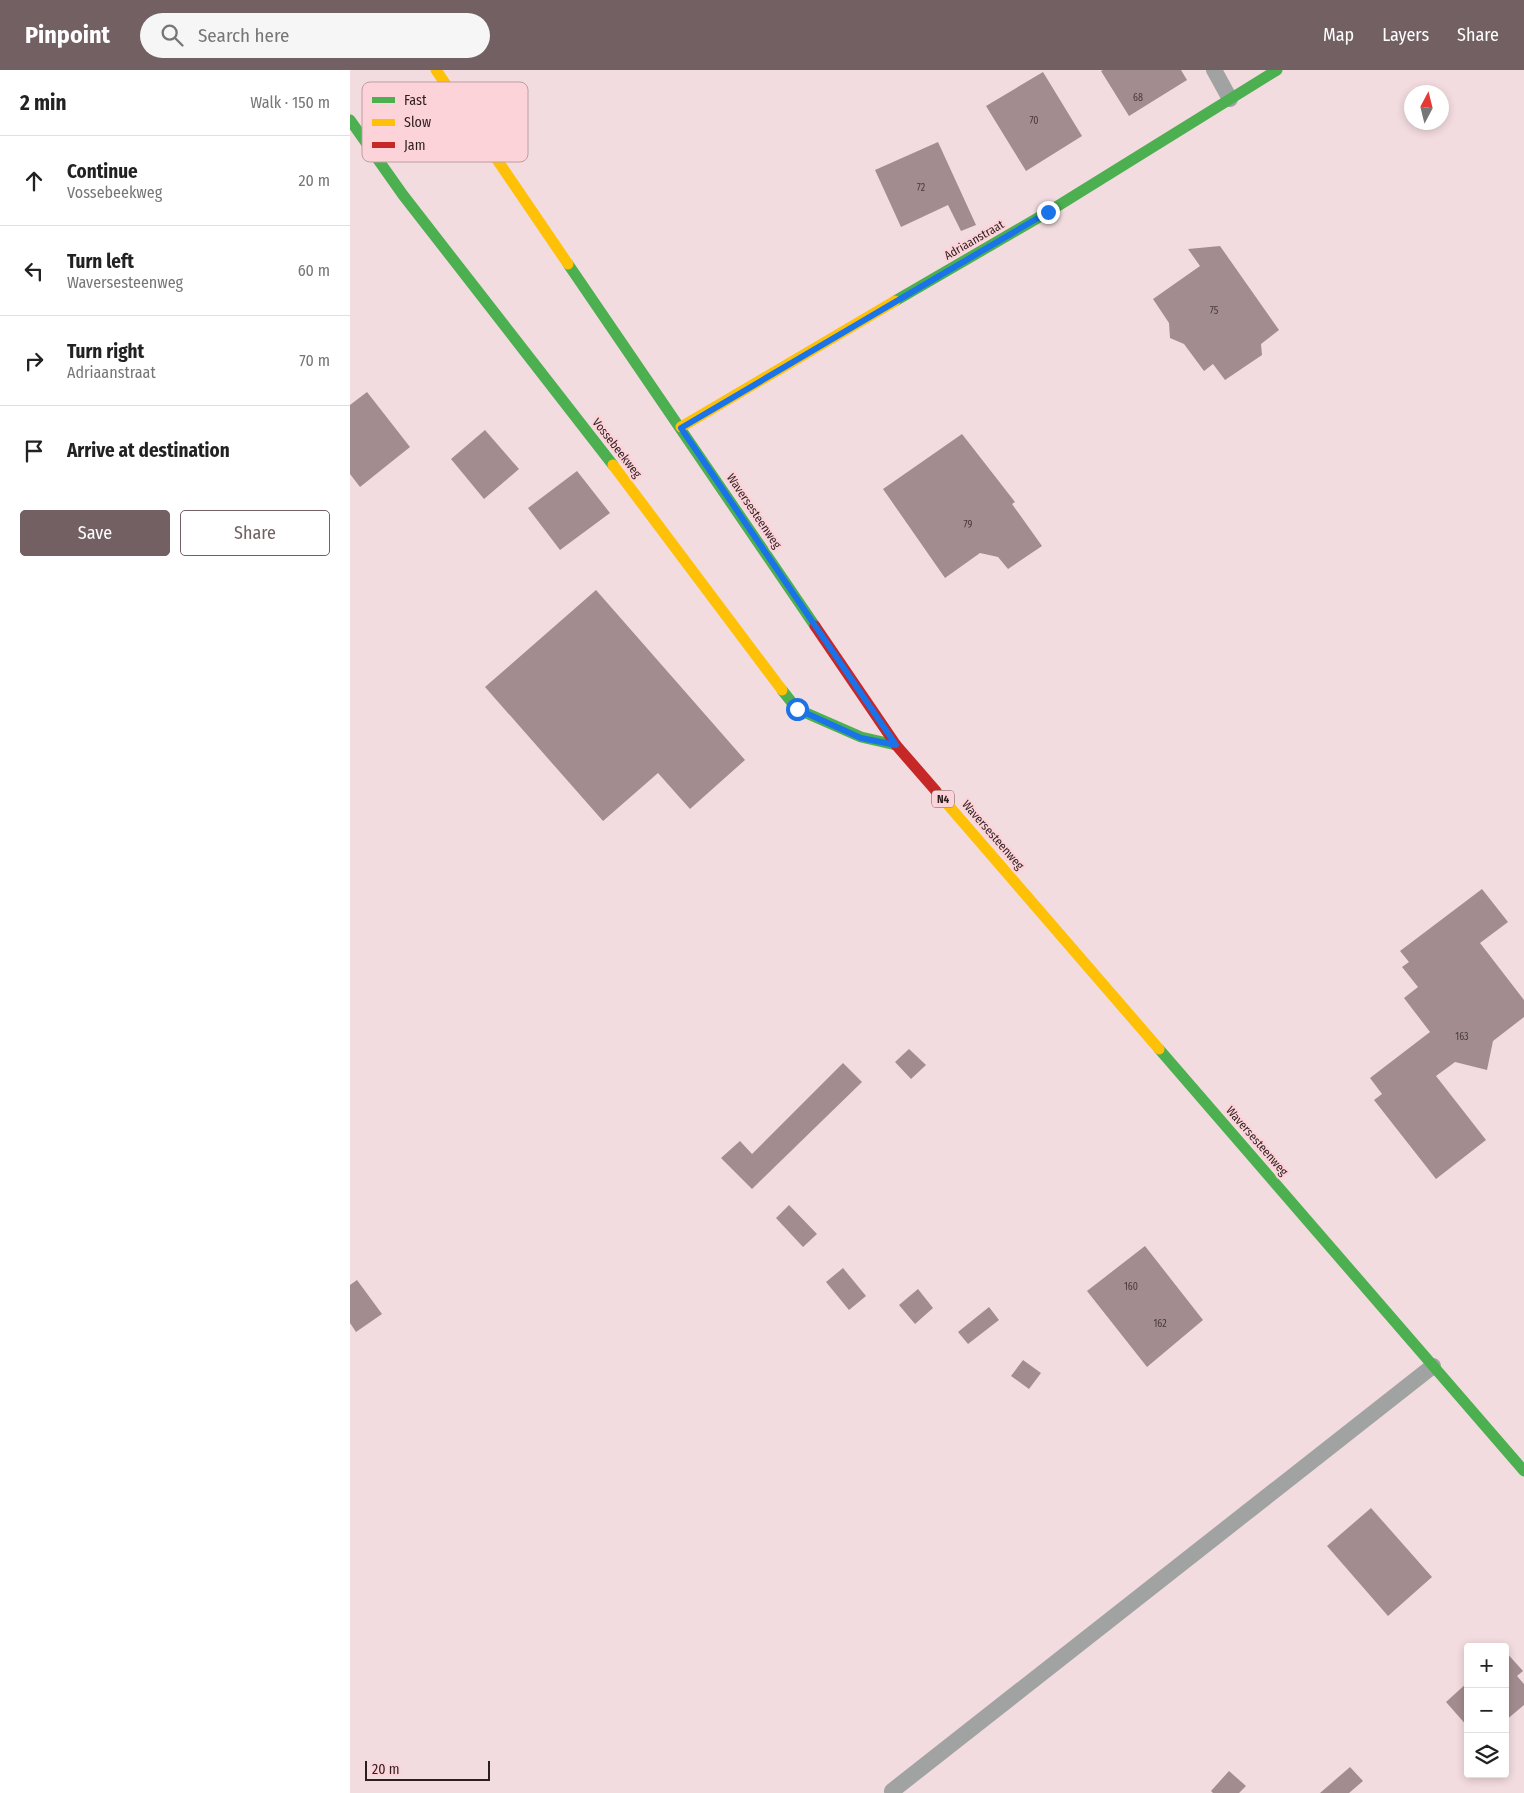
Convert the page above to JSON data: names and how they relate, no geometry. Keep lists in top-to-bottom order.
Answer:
{
  "streets": {
    "main road": [
      "Adriaanstraat",
      "Vossebeekweg",
      "Waversesteenweg",
      "N4"
    ]
  },
  "crossings": [
    ["Adriaanstraat", "Waversesteenweg"],
    ["Vossebeekweg", "Waversesteenweg"]
  ],
  "house_numbers": [
    "68",
    "70",
    "72",
    "75",
    "79",
    "163",
    "160",
    "162"
  ],
  "legend": ["Fast", "Slow", "Jam"],
  "scale_bar": "20 m",
  "north": "top",
  "page": {
    "header": "Pinpoint",
    "search": "Search here",
    "nav": ["Map", "Layers", "Share"],
    "heading": ["2 min", "Walk · 150 m"],
    "list": [
      ["Continue", "Vossebeekweg", "20 m"],
      ["Turn left", "Waversesteenweg", "60 m"],
      ["Turn right", "Adriaanstraat", "70 m"],
      "Arrive at destination"
    ],
    "buttons": ["Save", "Share"],
    "map_buttons": ["+", "−"],
    "scale": "20 m"
  }
}
